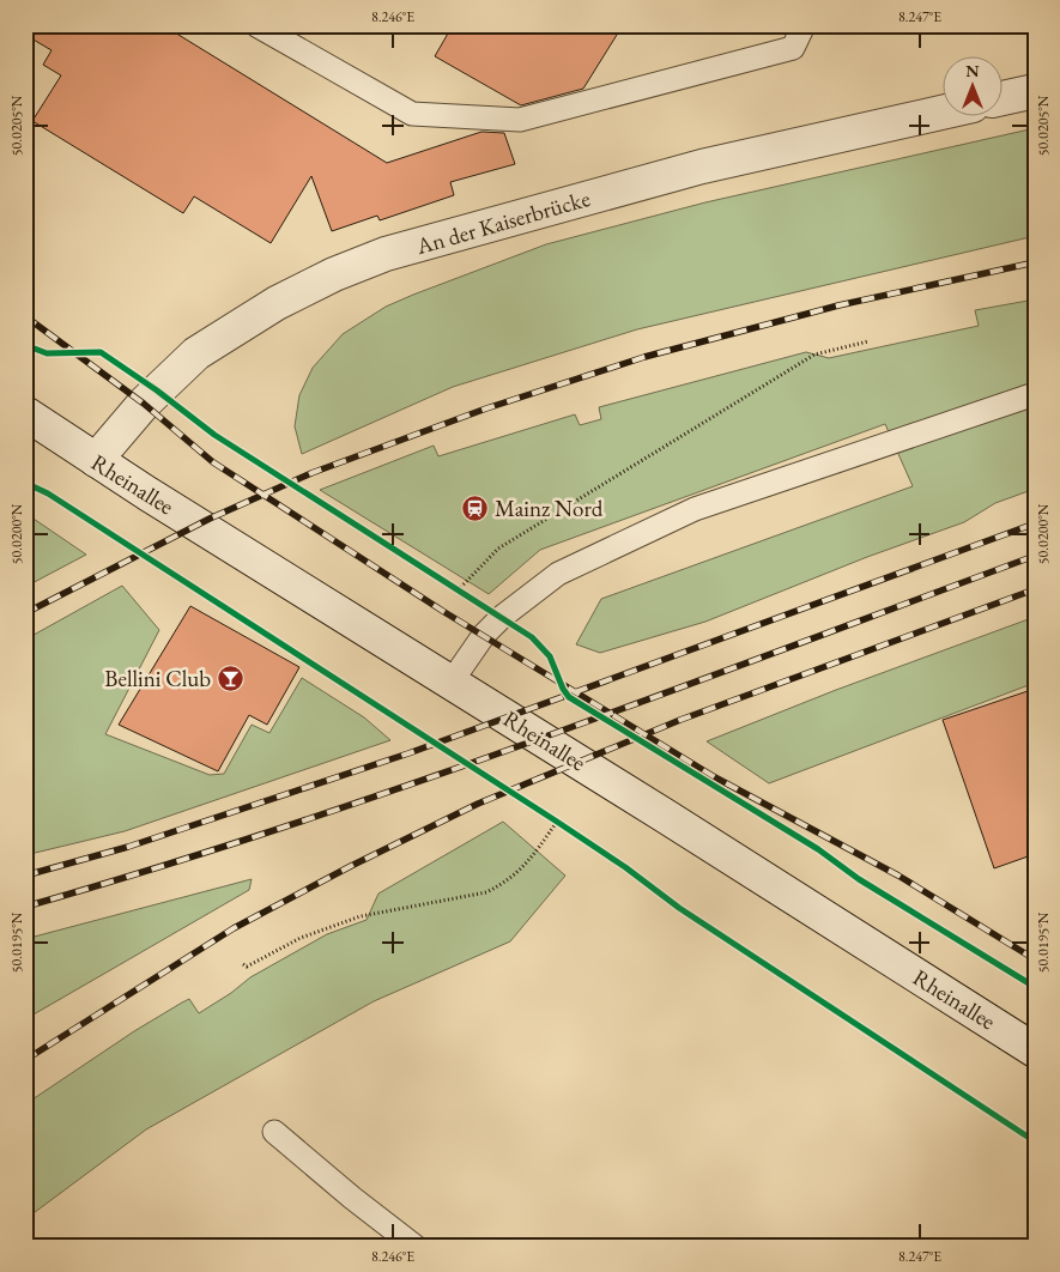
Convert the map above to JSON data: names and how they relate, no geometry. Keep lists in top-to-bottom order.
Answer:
{
  "streets": {
    "main road": ["An der Kaiserbrücke", "Rheinallee"]
  },
  "crossings": [
    ["An der Kaiserbrücke", "Rheinallee"]
  ],
  "places": {
    "station": ["Mainz Nord"],
    "bar": ["Bellini Club"]
  },
  "north": "top",
  "coordinates": [
    "8.246°E",
    "8.247°E",
    "50.0205°N",
    "50.0200°N",
    "50.0195°N"
  ]
}
